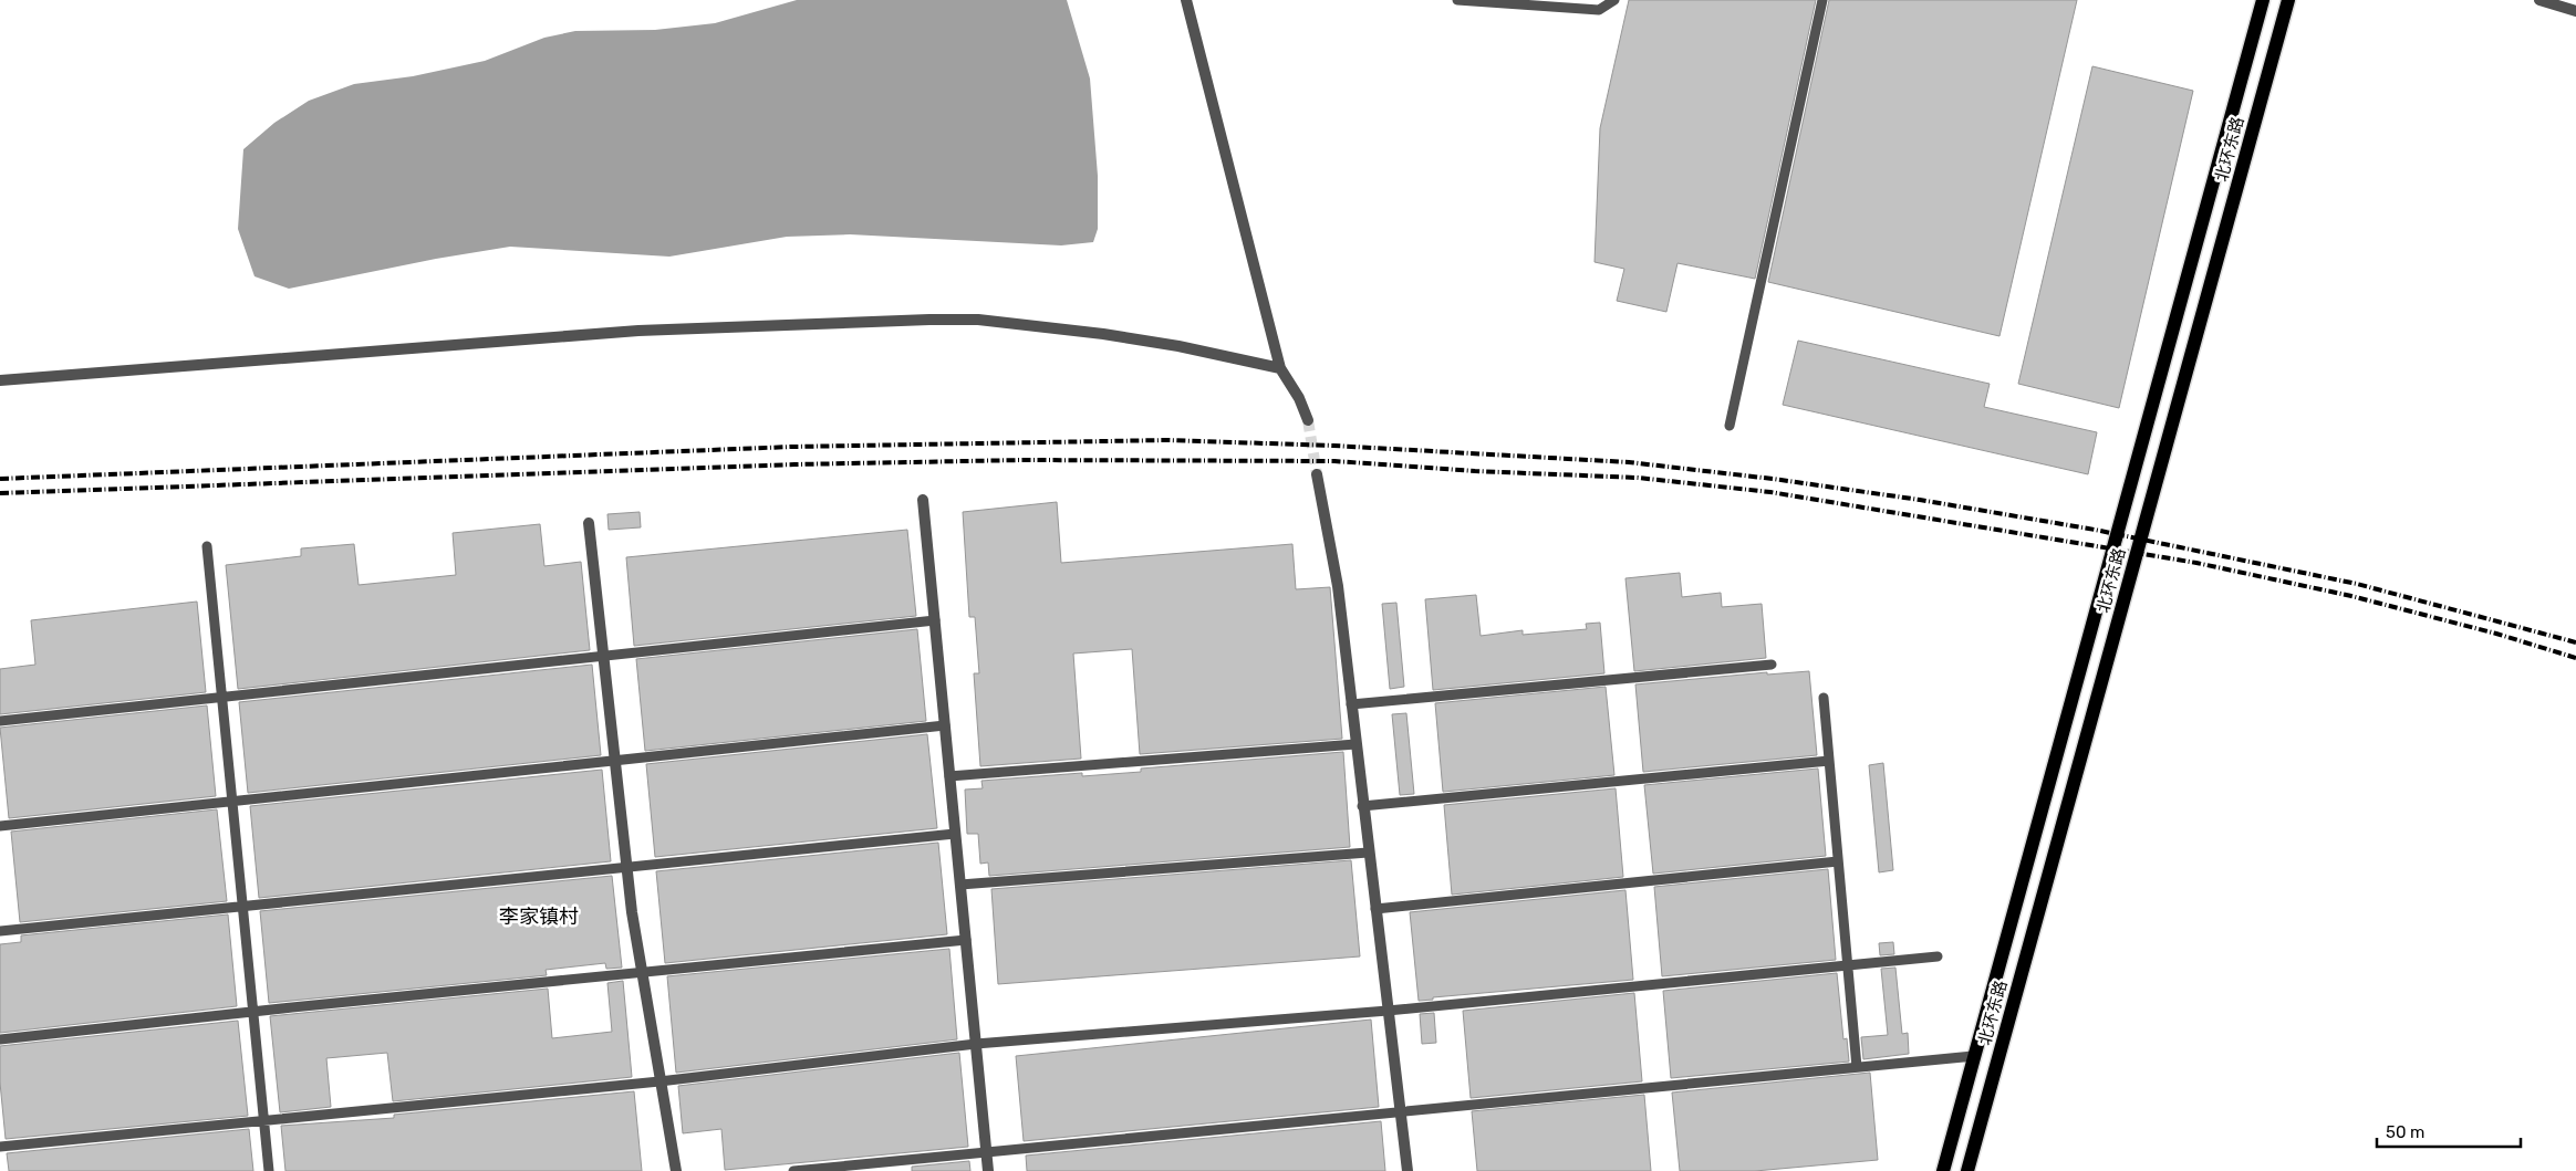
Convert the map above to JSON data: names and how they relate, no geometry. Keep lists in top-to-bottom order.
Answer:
{
  "streets": {
    "main road": ["北环东路"]
  },
  "districts": ["李家镇村"],
  "scale_bar": "50 m"
}
